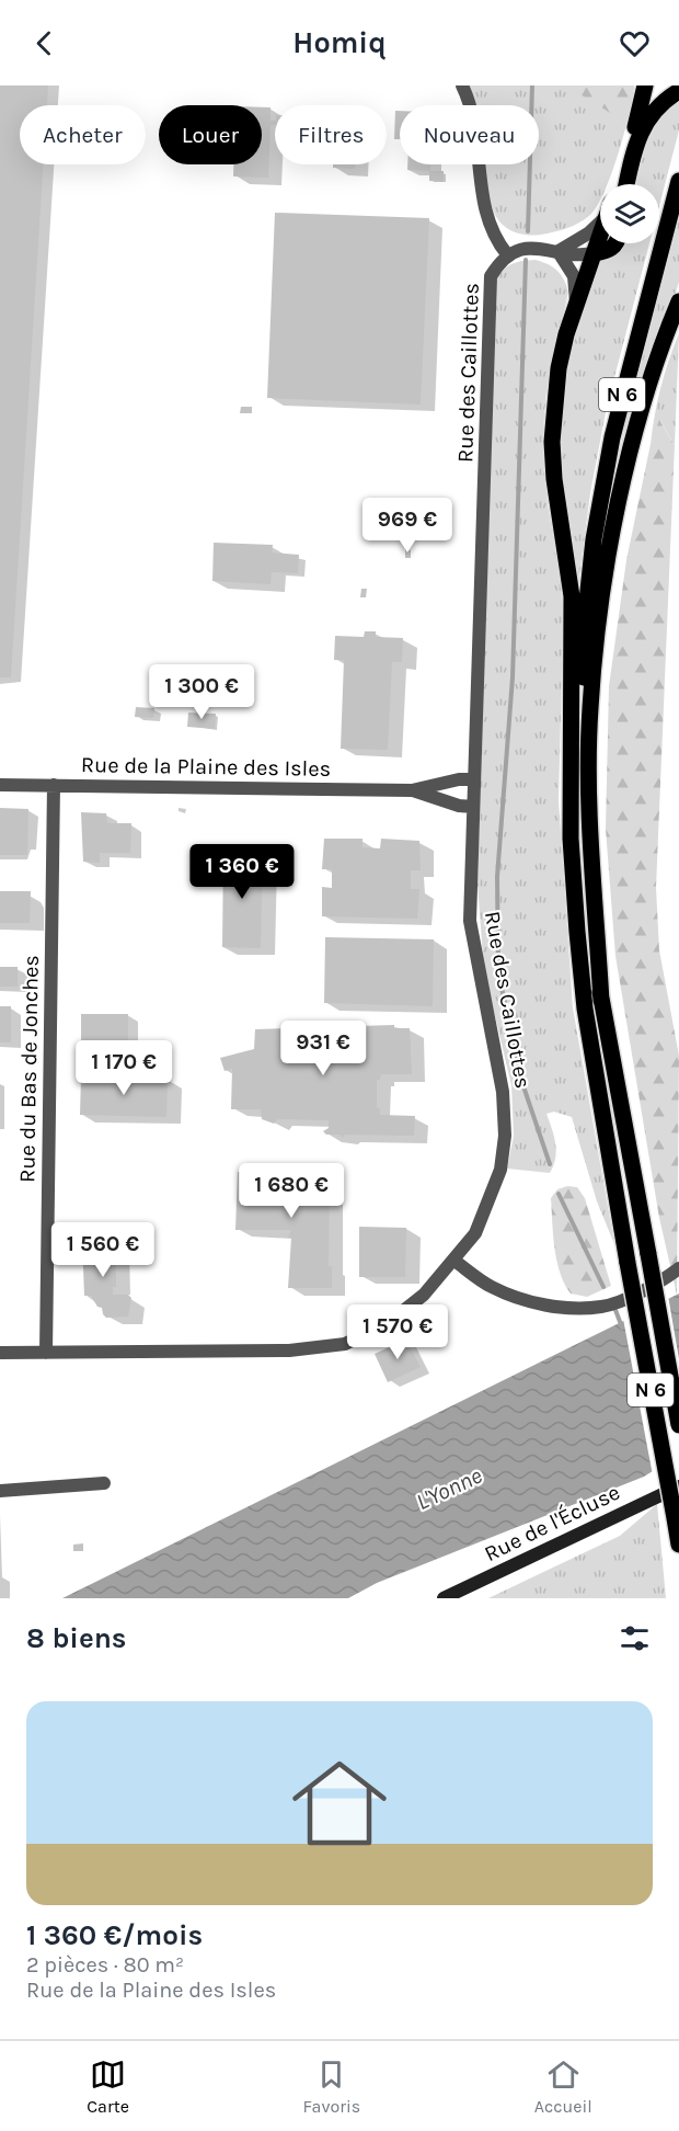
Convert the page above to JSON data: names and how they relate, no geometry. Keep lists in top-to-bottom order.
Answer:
{
  "streets": {
    "main road": ["N 6"],
    "street": [
      "Rue des Caillottes",
      "Rue de la Plaine des Isles",
      "Rue du Bas de Jonches",
      "Rue de l'Écluse"
    ]
  },
  "crossings": [
    ["Rue des Caillottes", "Rue de la Plaine des Isles"],
    ["Rue des Caillottes", "Rue du Bas de Jonches"],
    ["Rue de la Plaine des Isles", "Rue du Bas de Jonches"]
  ],
  "water": ["L'Yonne"],
  "page": {
    "header": "Homiq",
    "chip": [
      "Acheter",
      "Louer",
      "Filtres",
      "Nouveau"
    ],
    "price": [
      "969 €",
      "1 300 €",
      "1 360 €",
      "931 €",
      "1 170 €",
      "1 680 €",
      "1 560 €",
      "1 570 €"
    ],
    "heading": "8 biens",
    "list": [
      {
        "name": "1 360 €/mois",
        "note": "2 pièces · 80 m² · Rue de la Plaine des Isles"
      }
    ],
    "tabs": ["Carte", "Favoris", "Accueil"]
  }
}
